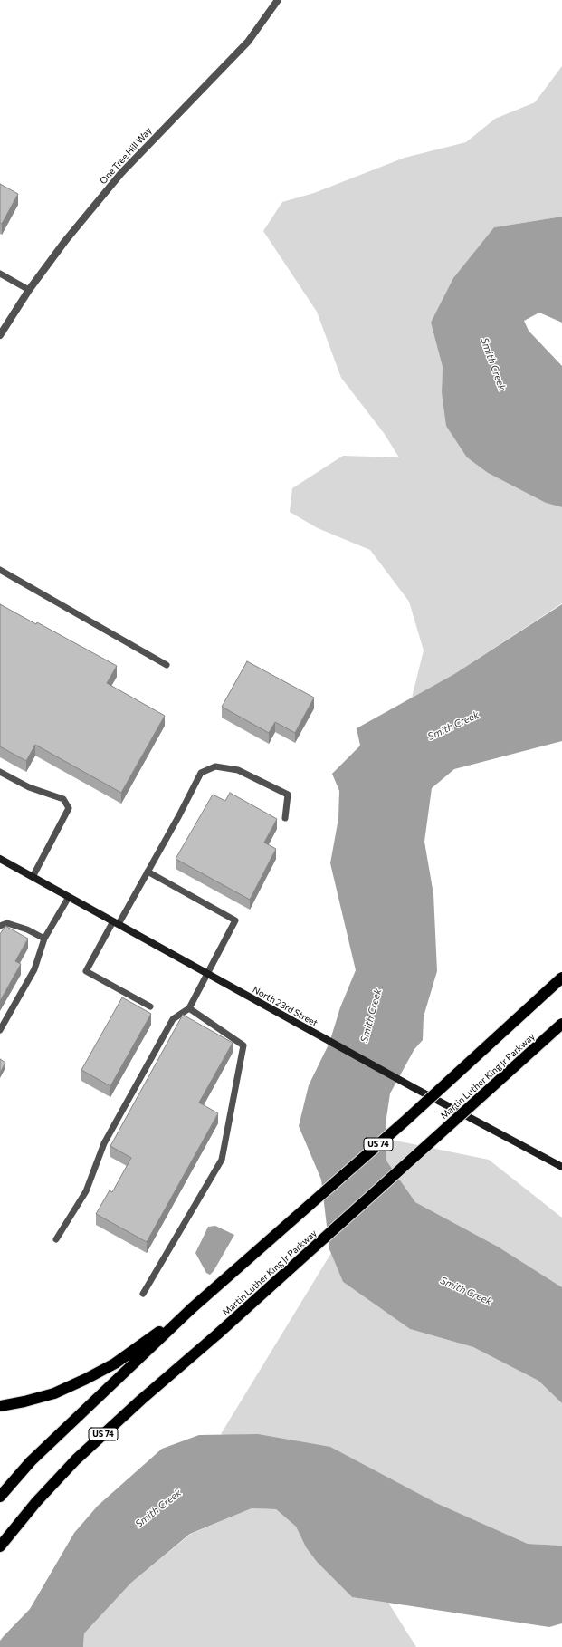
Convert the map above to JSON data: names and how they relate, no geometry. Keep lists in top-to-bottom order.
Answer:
{
  "streets": {
    "highway": ["Martin Luther King Jr Parkway", "US 74"],
    "main road": ["North 23rd Street"],
    "street": ["One Tree Hill Way"]
  },
  "water": ["Smith Creek"]
}
